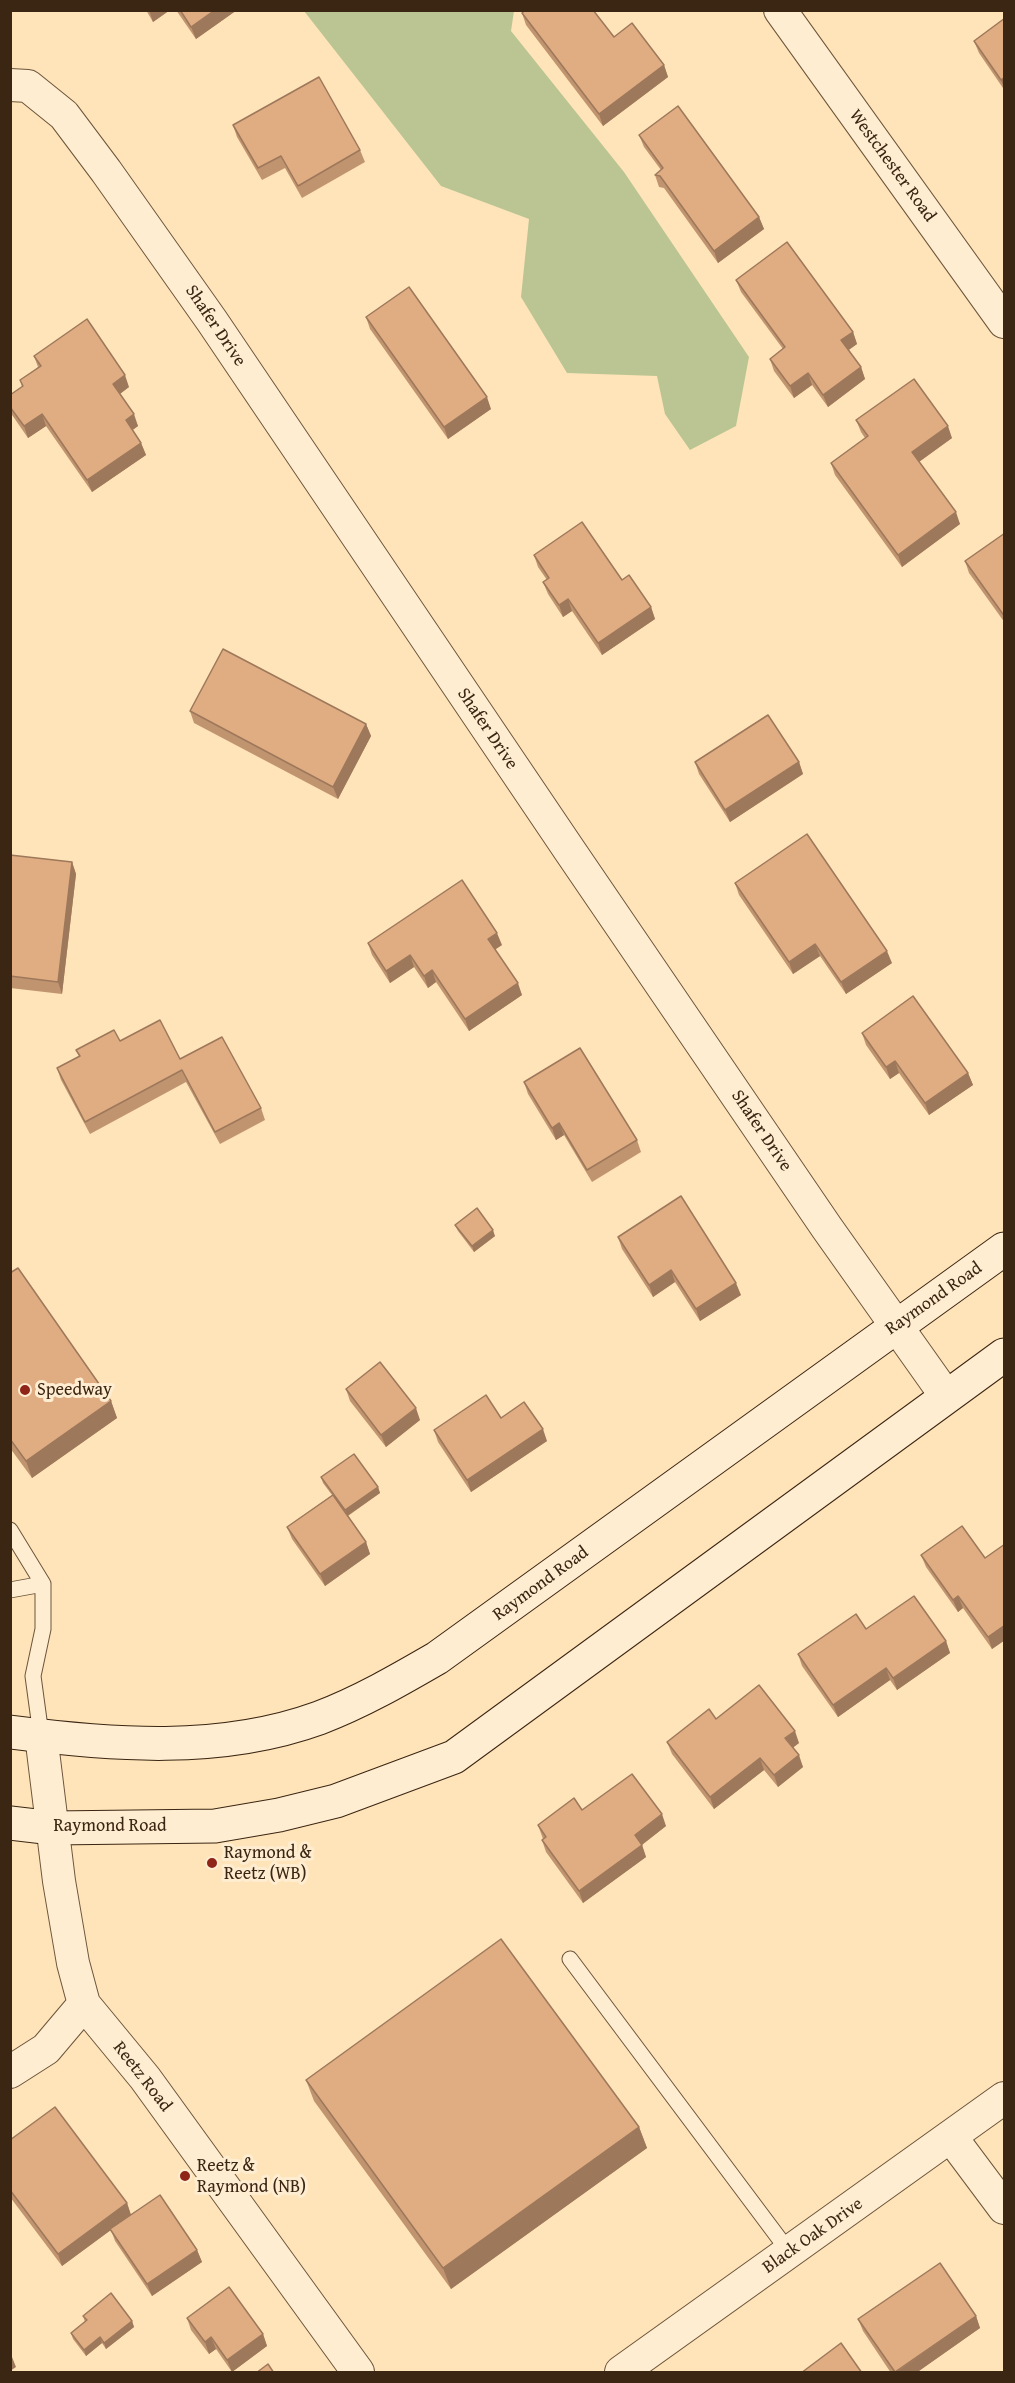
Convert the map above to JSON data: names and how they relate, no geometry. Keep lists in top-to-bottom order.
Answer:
{
  "streets": {
    "main road": ["Raymond Road"],
    "street": [
      "Westchester Road",
      "Shafer Drive",
      "Reetz Road",
      "Black Oak Drive"
    ]
  },
  "crossings": [
    ["Shafer Drive", "Raymond Road"],
    ["Raymond Road", "Reetz Road"]
  ],
  "places": ["Speedway", "Raymond & Reetz (WB)", "Reetz & Raymond (NB)"]
}
